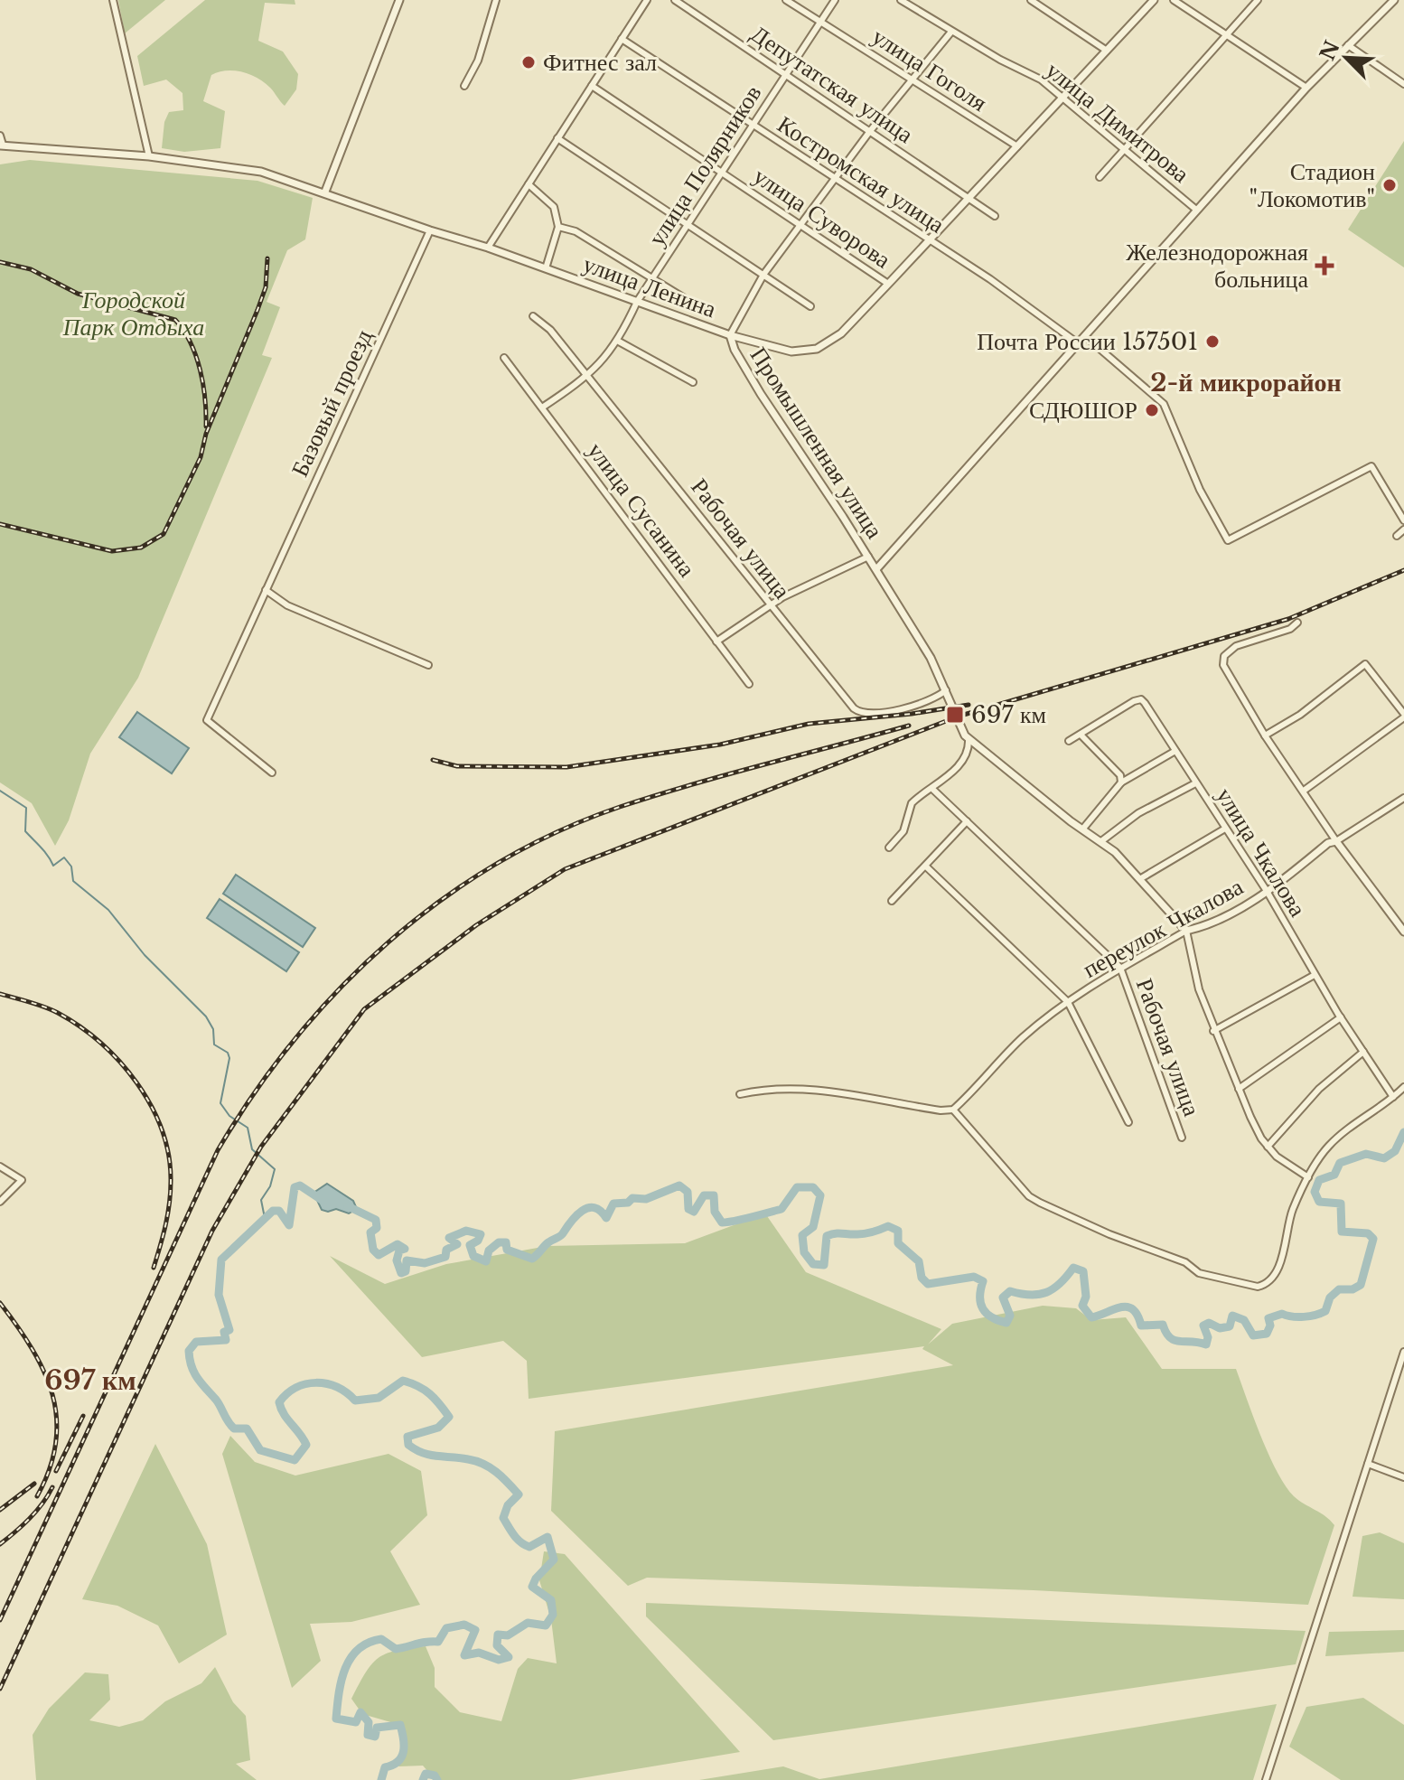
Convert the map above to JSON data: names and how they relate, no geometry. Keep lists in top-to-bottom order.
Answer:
{
  "streets": {
    "street": [
      "улица Гоголя",
      "Депутатская улица",
      "улица Димитрова",
      "улица Полярников",
      "Костромская улица",
      "улица Суворова",
      "улица Ленина",
      "Базовый проезд",
      "Промышленная улица",
      "улица Сусанина",
      "Рабочая улица",
      "улица Чкалова",
      "переулок Чкалова"
    ]
  },
  "crossings": [
    ["улица Гоголя", "улица Полярников"],
    ["улица Гоголя", "улица Ленина"],
    ["Депутатская улица", "улица Полярников"],
    ["Депутатская улица", "улица Ленина"],
    ["улица Димитрова", "улица Ленина"],
    ["улица Полярников", "Костромская улица"],
    ["улица Полярников", "улица Суворова"],
    ["улица Полярников", "улица Ленина"],
    ["улица Полярников", "улица Сусанина"],
    ["улица Полярников", "Рабочая улица"],
    ["Костромская улица", "улица Ленина"],
    ["улица Суворова", "улица Ленина"],
    ["улица Ленина", "Базовый проезд"],
    ["улица Ленина", "Промышленная улица"],
    ["Промышленная улица", "Рабочая улица"],
    ["Рабочая улица", "переулок Чкалова"],
    ["улица Чкалова", "переулок Чкалова"]
  ],
  "districts": ["2-й микрорайон", "697 км"],
  "parks": ["Городской Парк Отдыха"],
  "places": {
    "other": [
      "Фитнес зал",
      "Стадион \"Локомотив\"",
      "Почта России 157501",
      "СДЮШОР"
    ],
    "health": ["Железнодорожная больница"],
    "transit": ["697 км"]
  },
  "north": "top left"
}
